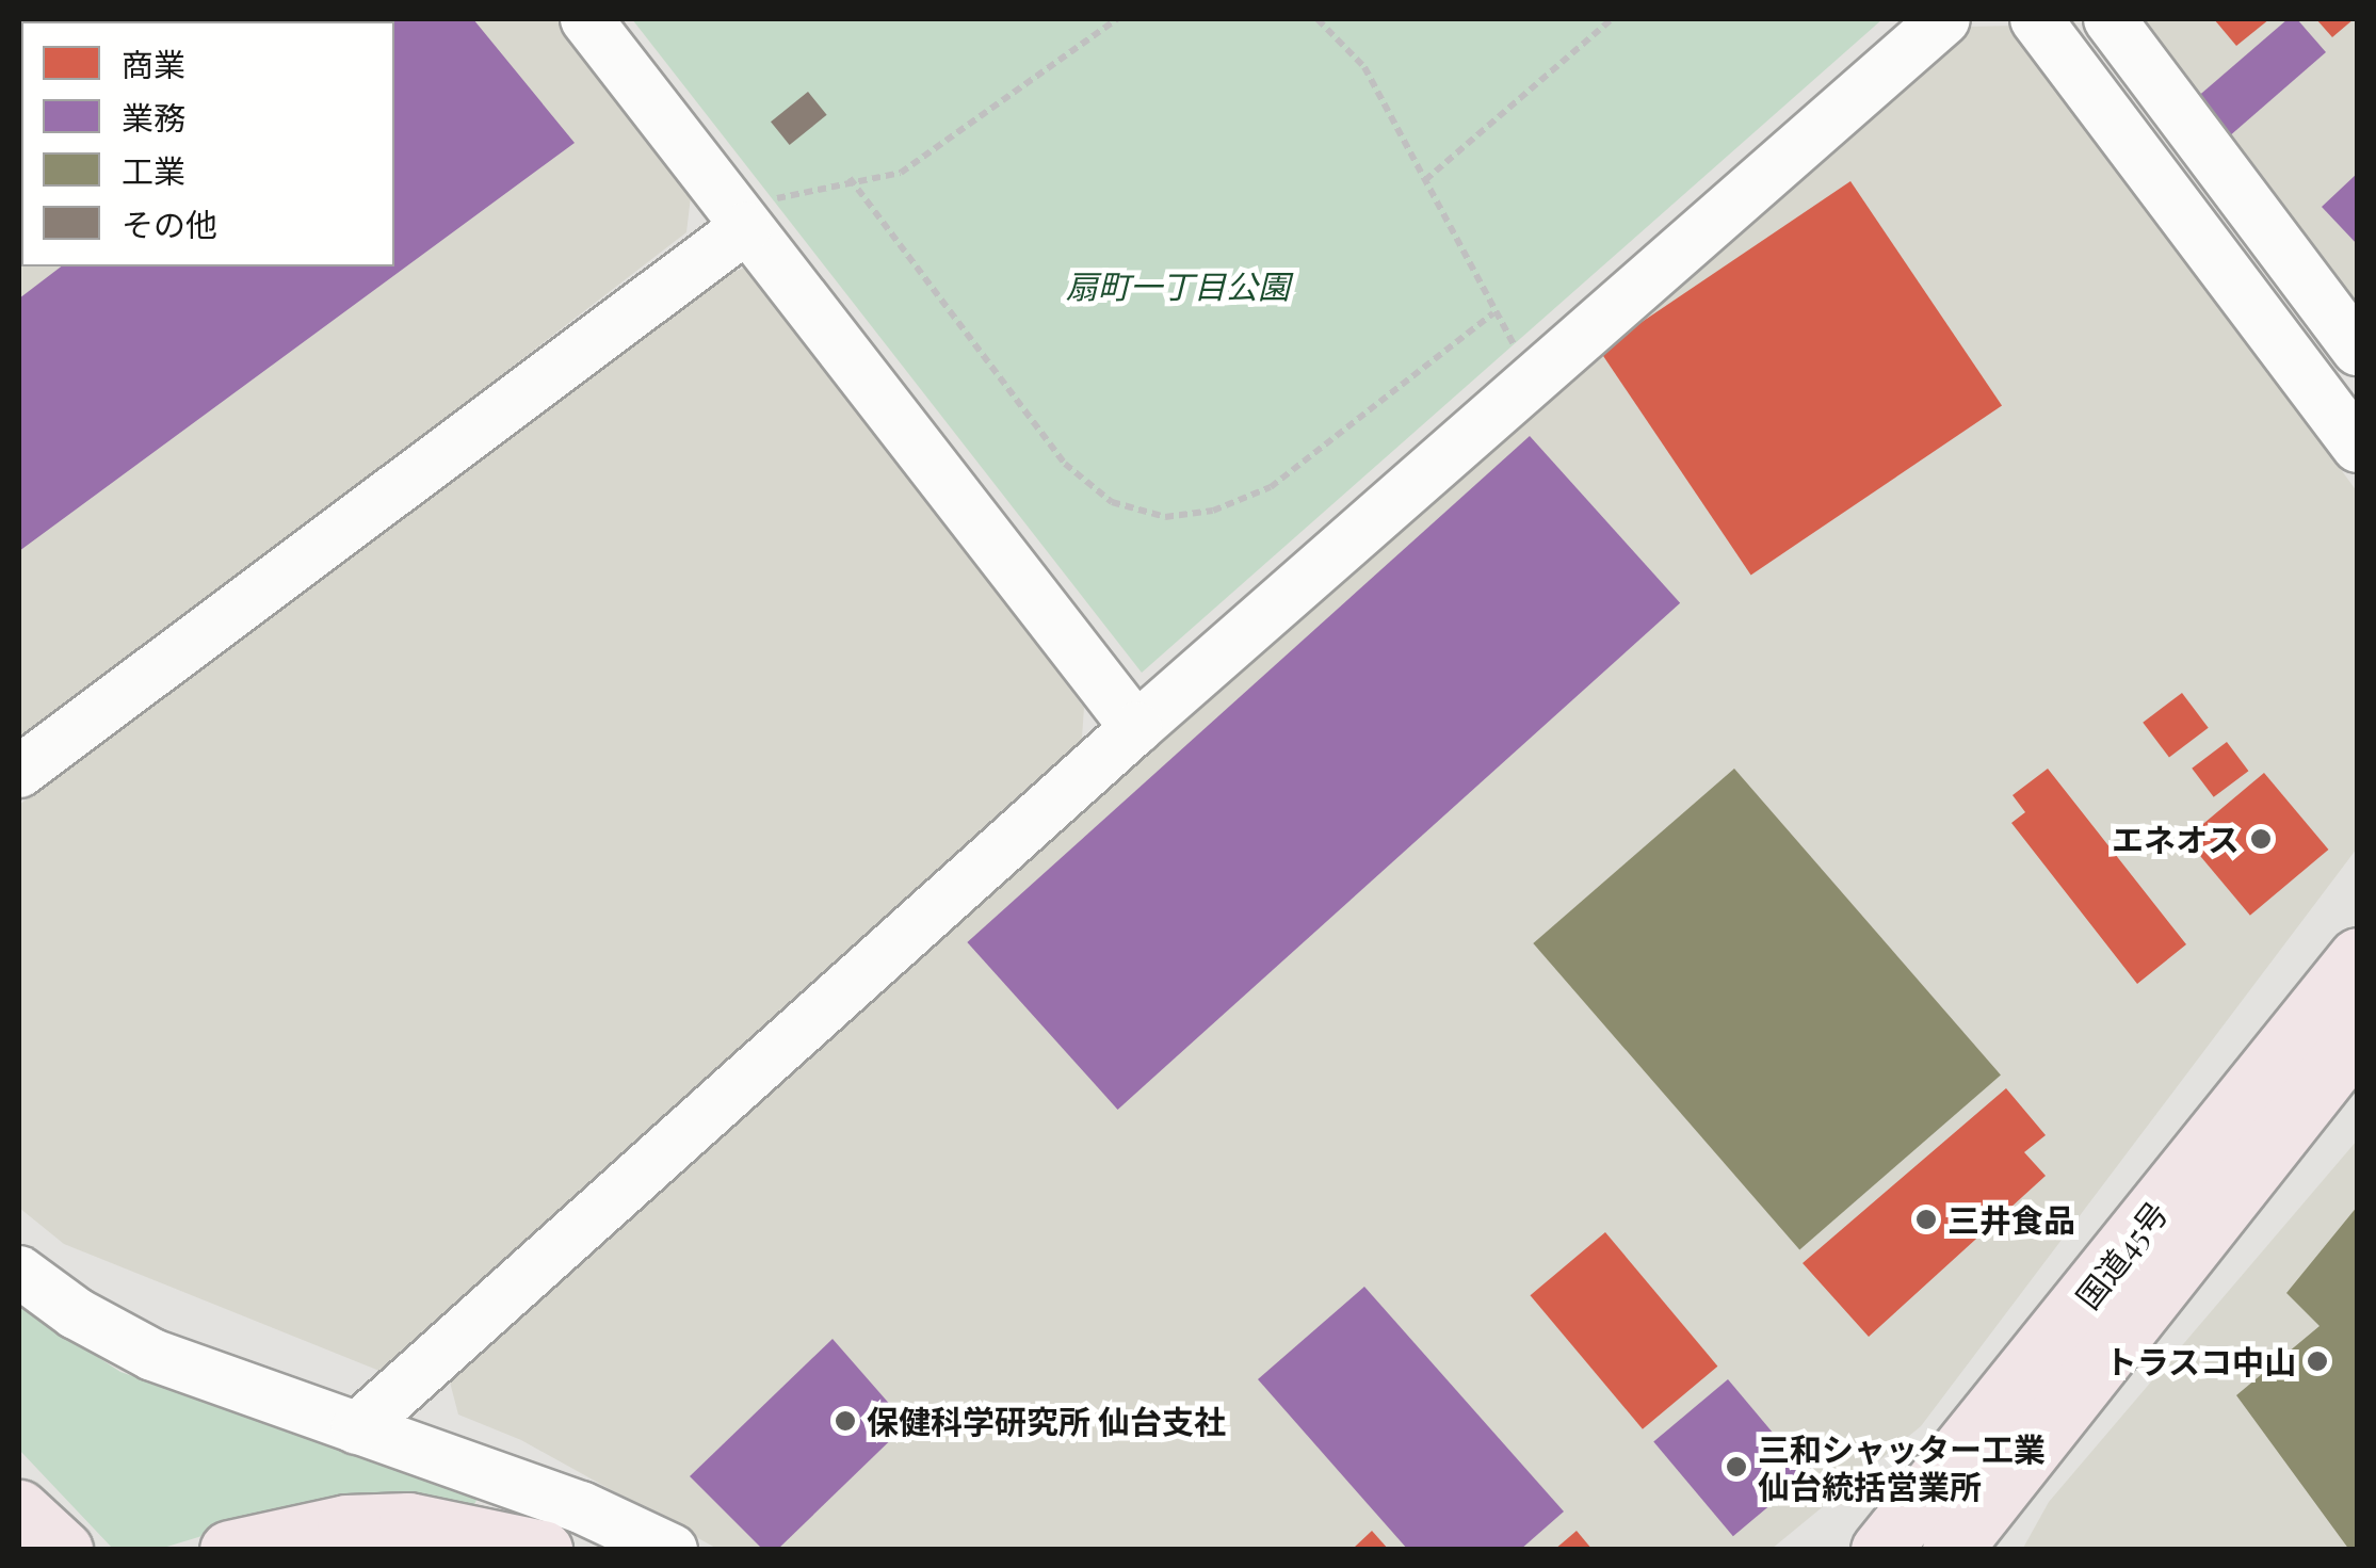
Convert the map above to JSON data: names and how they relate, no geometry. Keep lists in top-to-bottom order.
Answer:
{
  "streets": {
    "highway": ["国道45号"]
  },
  "parks": ["扇町一丁目公園"],
  "places": [
    "エネオス",
    "三井食品",
    "トラスコ中山",
    "保健科学研究所 仙台支社",
    "三和シャッター工業 仙台統括営業所"
  ],
  "legend": [
    "商業",
    "業務",
    "工業",
    "その他"
  ]
}
